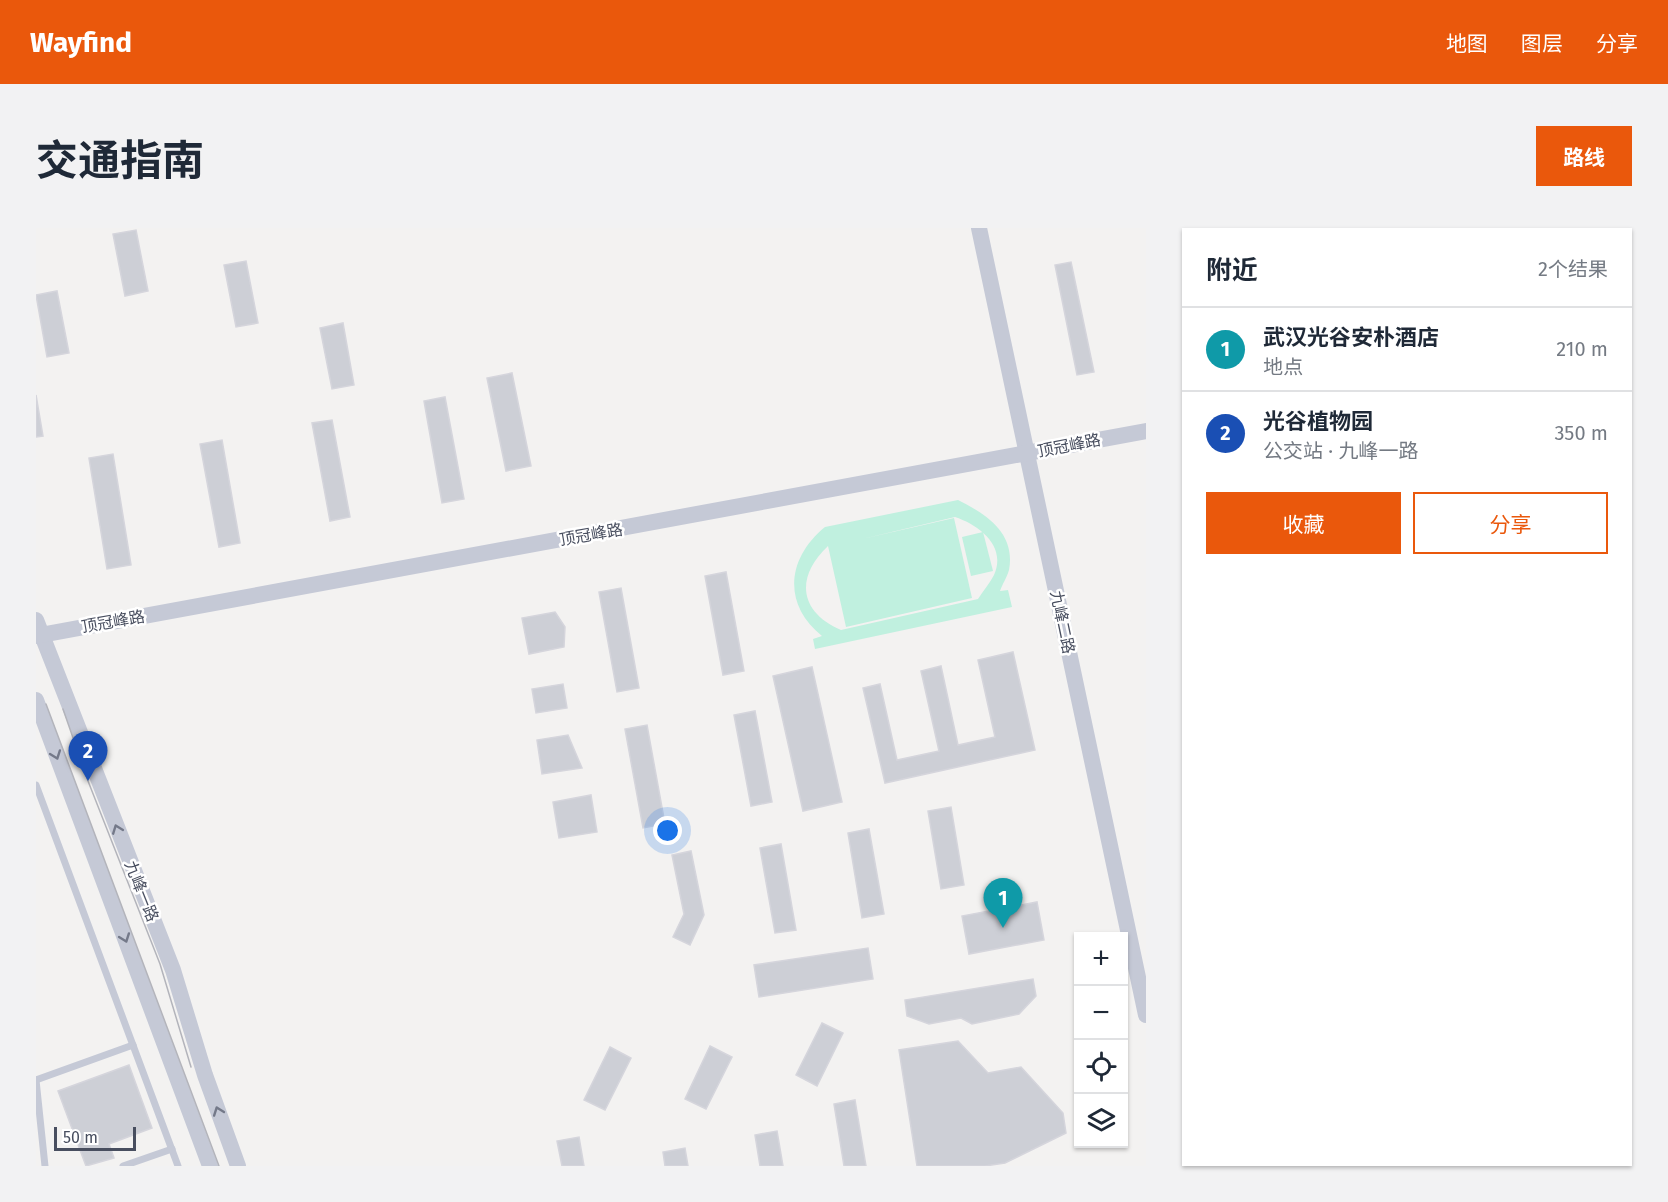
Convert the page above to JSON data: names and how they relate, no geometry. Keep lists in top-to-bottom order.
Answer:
{
  "streets": {
    "street": ["顶冠峰路", "九峰二路", "九峰一路"]
  },
  "crossings": [
    ["顶冠峰路", "九峰二路"],
    ["顶冠峰路", "九峰一路"]
  ],
  "scale_bar": "50 m",
  "page": {
    "header": "Wayfind",
    "nav": ["地图", "图层", "分享"],
    "title": "交通指南",
    "buttons": [
      "路线",
      ["收藏", "分享"]
    ],
    "heading": ["附近", "2个结果"],
    "list": [
      {
        "mark": "1",
        "name": "武汉光谷安朴酒店",
        "note": "地点",
        "value": "210 m"
      },
      {
        "mark": "2",
        "name": "光谷植物园",
        "note": "公交站 · 九峰一路",
        "value": "350 m"
      }
    ],
    "pins": ["2", "1"],
    "map_buttons": ["+", "−"],
    "scale": "50 m"
  }
}
